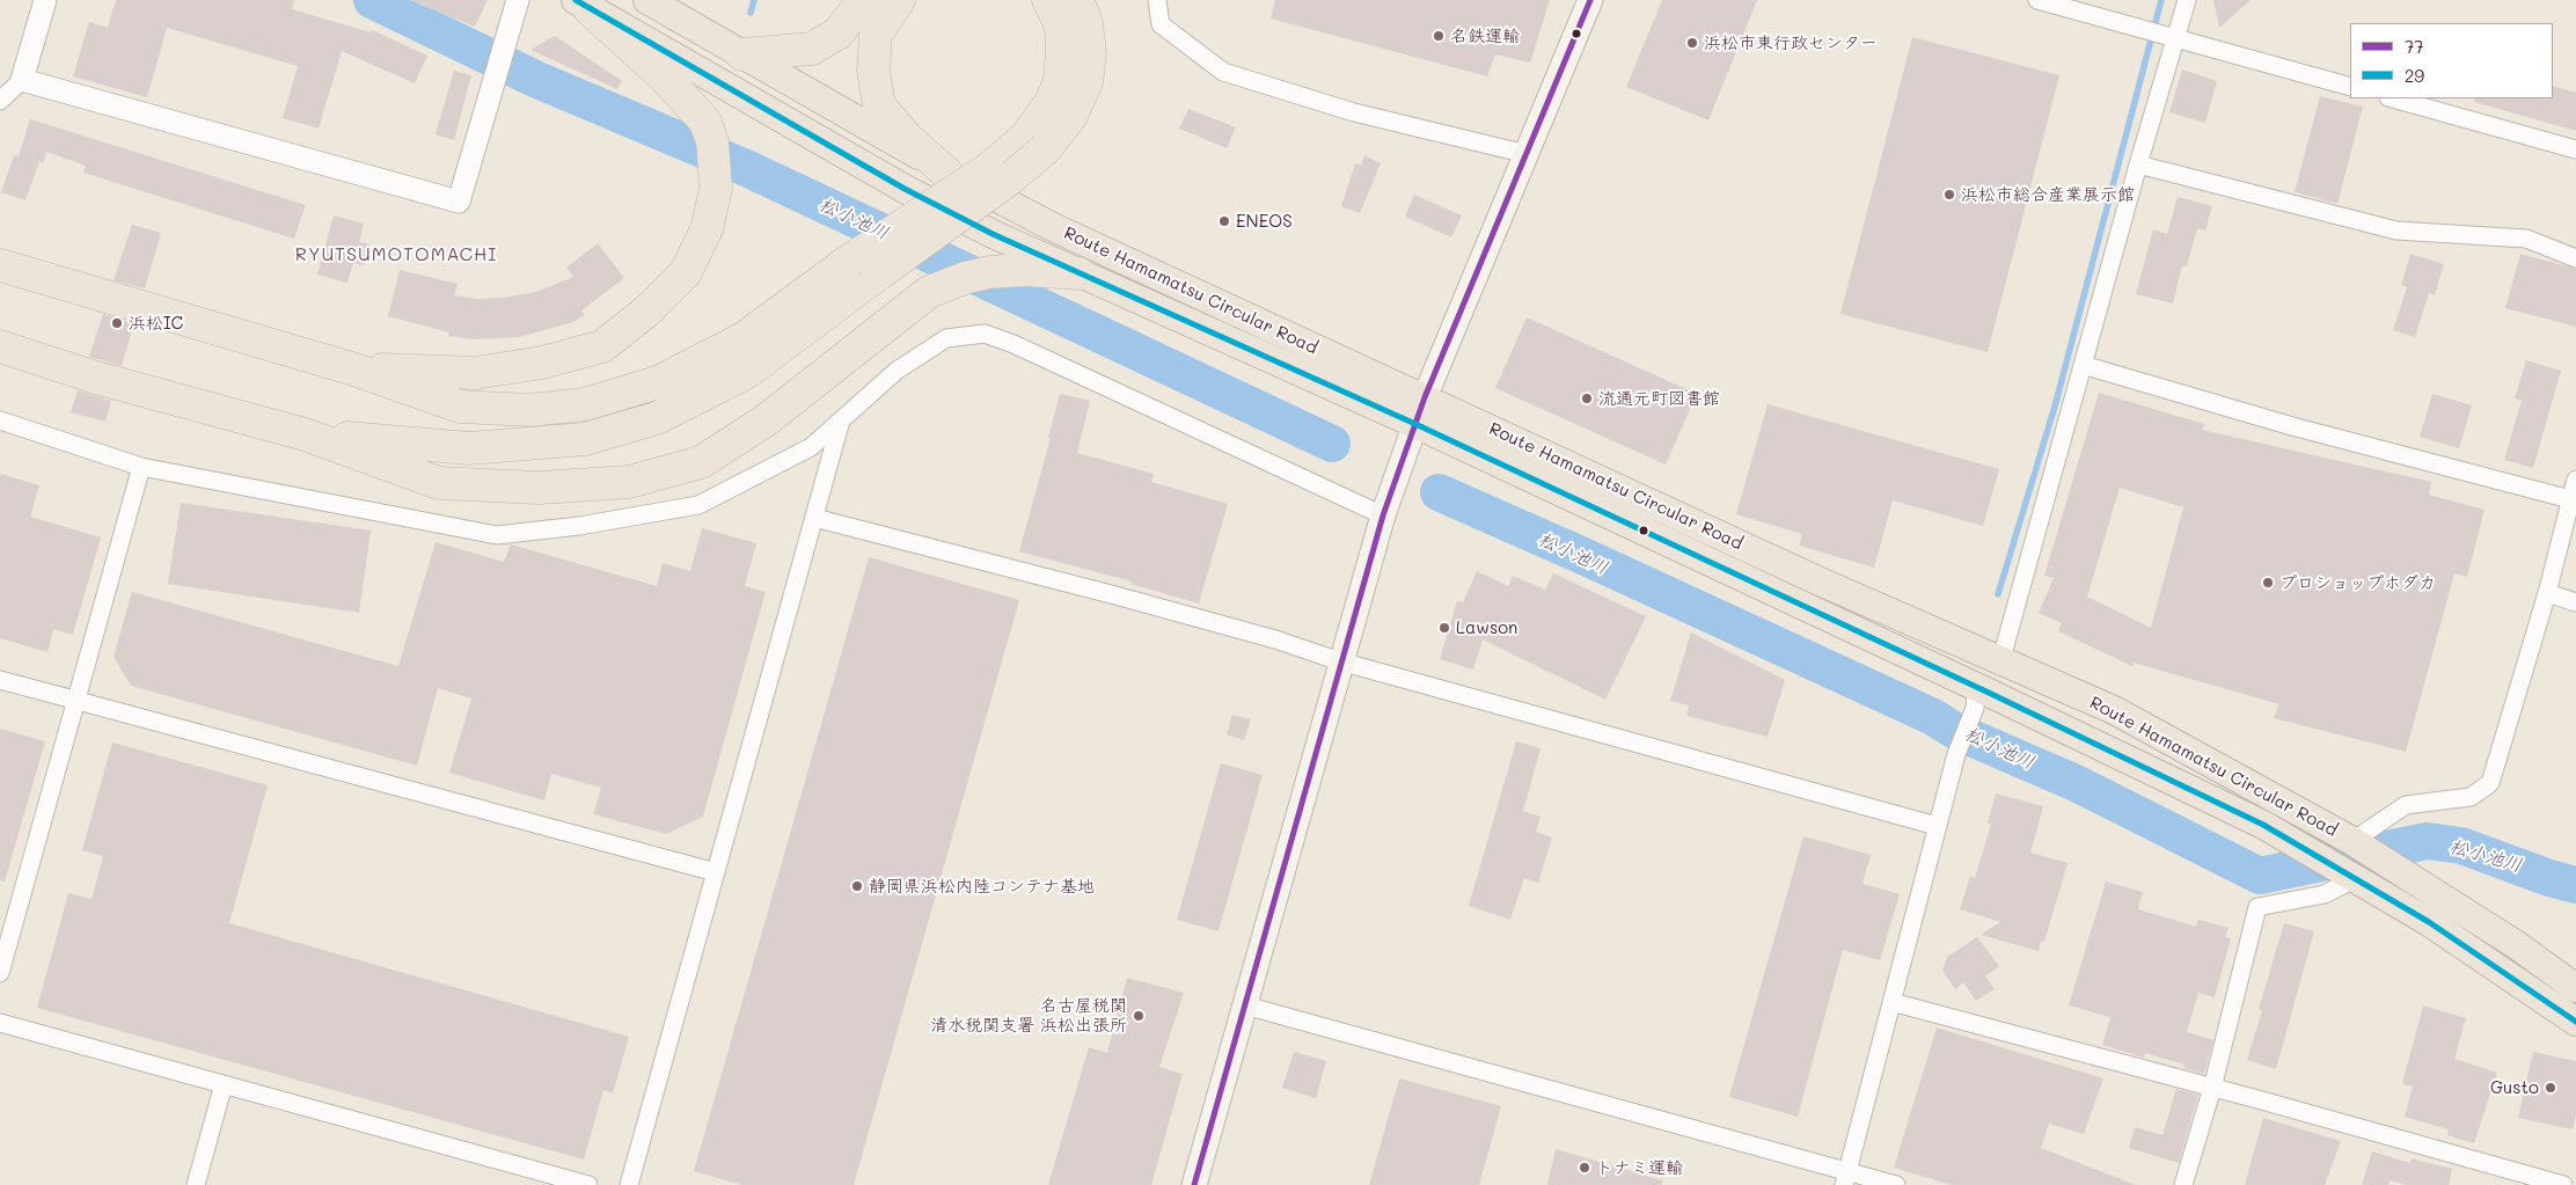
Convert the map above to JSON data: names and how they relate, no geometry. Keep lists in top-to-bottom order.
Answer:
{
  "streets": {
    "main road": ["Route Hamamatsu Circular Road"]
  },
  "districts": ["RYUTSUMOTOMACHI"],
  "water": ["松小池川"],
  "places": [
    "名鉄運輸",
    "浜松市東行政センター",
    "浜松市総合産業展示館",
    "ENEOS",
    "浜松IC",
    "流通元町図書館",
    "プロショップホダカ",
    "Lawson",
    "静岡県浜松内陸コンテナ基地",
    "名古屋税関 清水税関支署 浜松出張所",
    "Gusto",
    "トナミ運輸"
  ],
  "lines": ["transit line 77", "transit line 29"],
  "legend": ["77", "29"]
}
